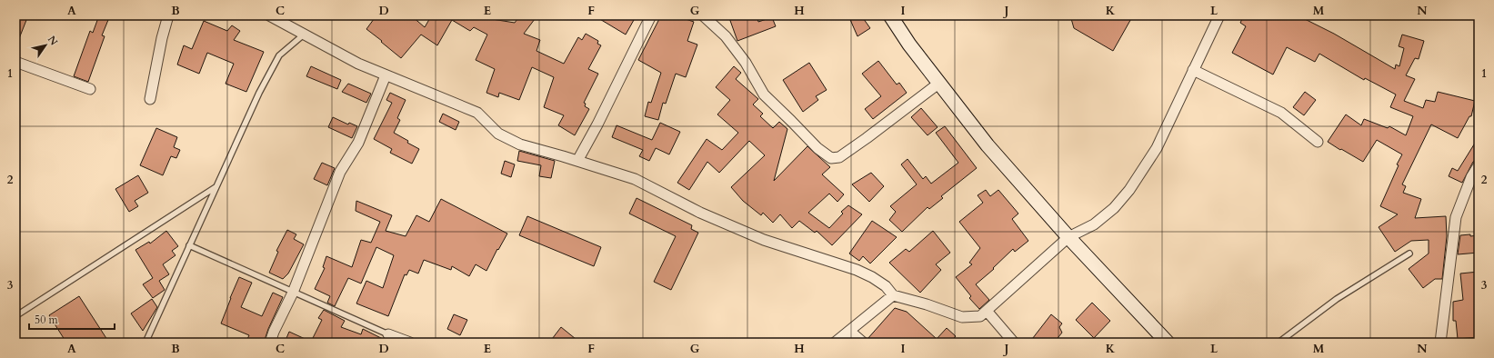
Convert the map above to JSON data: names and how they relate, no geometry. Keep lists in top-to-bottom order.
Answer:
{
  "scale_bar": "50 m",
  "north": "top right",
  "grid": {
    "columns": [
      "A",
      "B",
      "C",
      "D",
      "E",
      "F",
      "G",
      "H",
      "I",
      "J",
      "K",
      "L",
      "M",
      "N"
    ],
    "rows": ["1", "2", "3"]
  }
}
